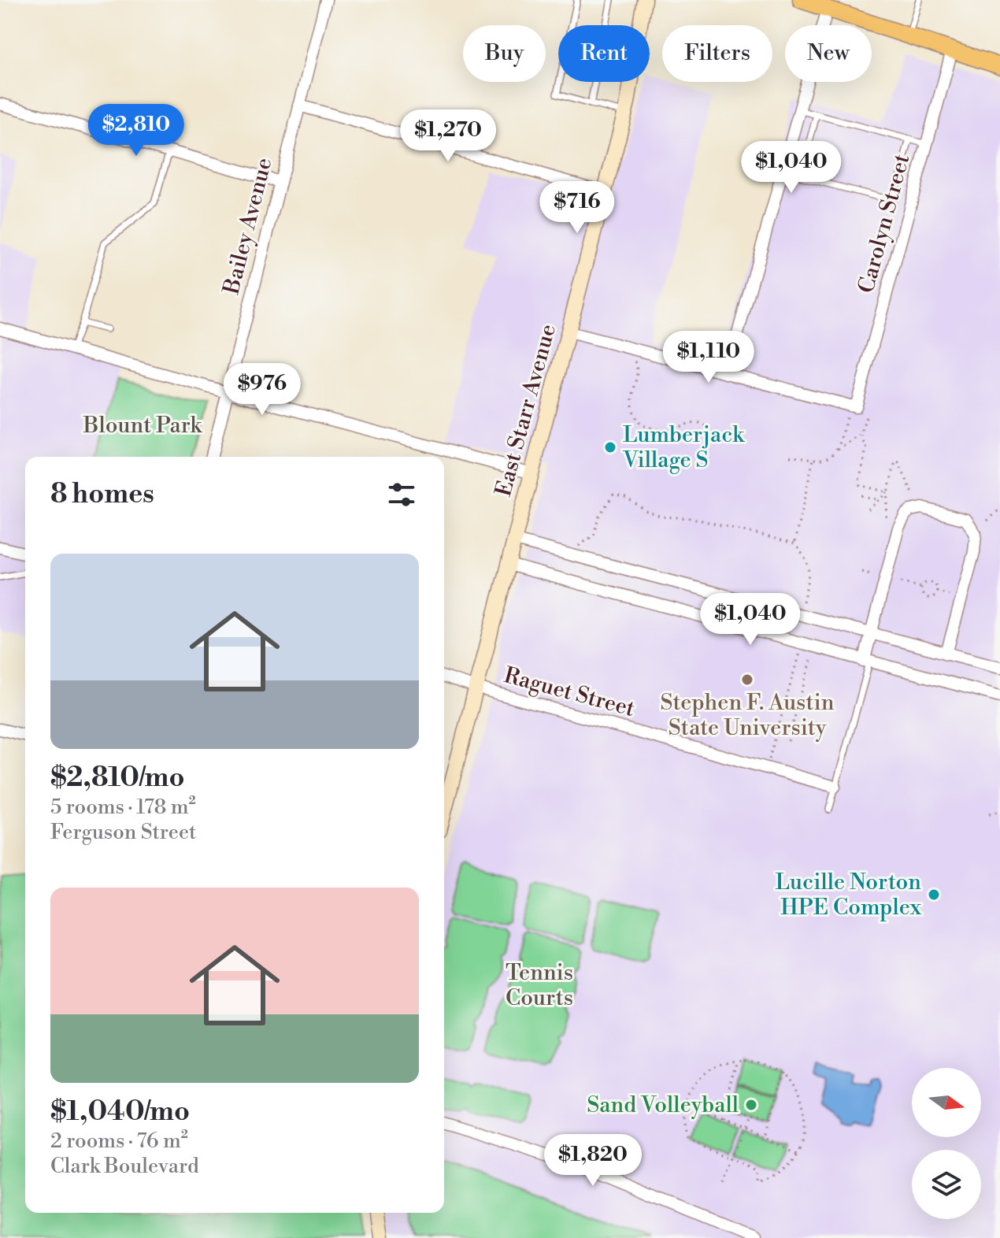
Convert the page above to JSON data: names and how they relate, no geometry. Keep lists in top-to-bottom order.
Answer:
{
  "streets": {
    "main road": ["East Starr Avenue"],
    "street": ["Carolyn Street", "Bailey Avenue", "Raguet Street"]
  },
  "crossings": [
    ["East Starr Avenue", "Raguet Street"]
  ],
  "parks": ["Blount Park", "Tennis Courts"],
  "places": [
    "Lumberjack Village S",
    "Stephen F. Austin State University",
    "Lucille Norton HPE Complex",
    "Sand Volleyball"
  ],
  "north": "right",
  "page": {
    "chip": [
      "Buy",
      "Rent",
      "Filters",
      "New"
    ],
    "price": [
      "$2,810",
      "$1,270",
      "$1,040",
      "$716",
      "$1,110",
      "$976",
      "$1,040",
      "$1,820"
    ],
    "heading": "8 homes",
    "list": [
      {
        "name": "$2,810/mo",
        "note": "5 rooms · 178 m² · Ferguson Street"
      },
      {
        "name": "$1,040/mo",
        "note": "2 rooms · 76 m² · Clark Boulevard"
      }
    ]
  }
}
